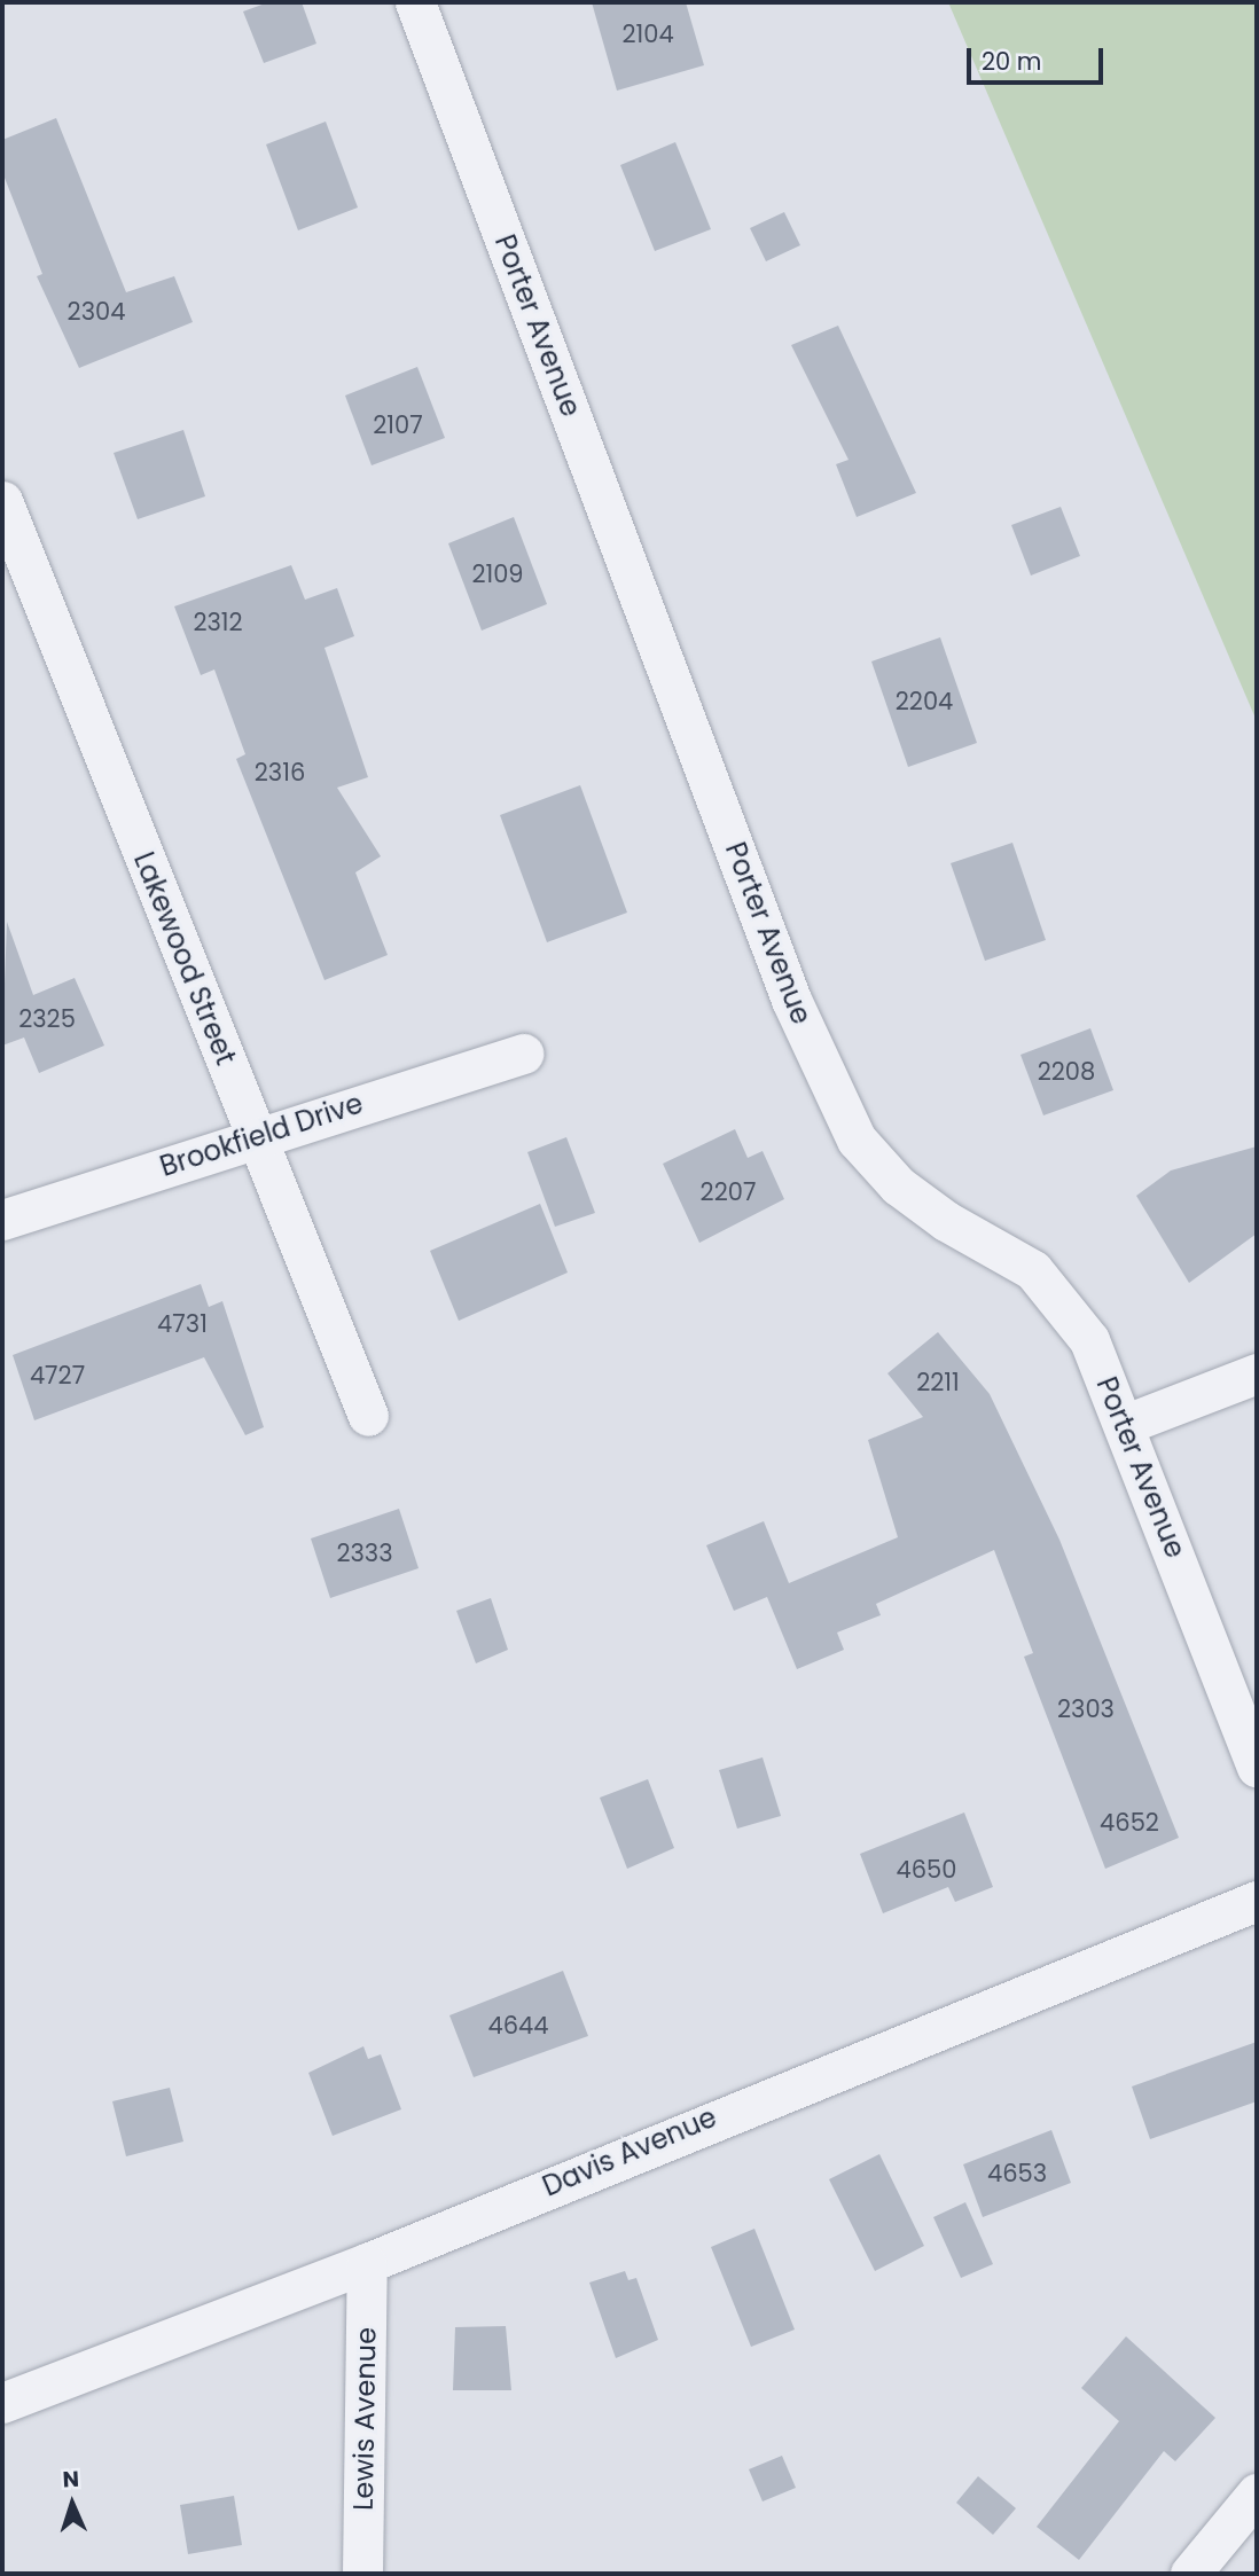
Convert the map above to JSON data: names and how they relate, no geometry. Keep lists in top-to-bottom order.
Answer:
{
  "streets": {
    "street": [
      "Porter Avenue",
      "Lakewood Street",
      "Brookfield Drive",
      "Davis Avenue",
      "Lewis Avenue"
    ]
  },
  "crossings": [
    ["Lakewood Street", "Brookfield Drive"],
    ["Davis Avenue", "Lewis Avenue"]
  ],
  "house_numbers": [
    "2104",
    "2304",
    "2107",
    "2109",
    "2312",
    "2204",
    "2316",
    "2325",
    "2208",
    "2207",
    "4731",
    "4727",
    "2211",
    "2333",
    "2303",
    "4652",
    "4650",
    "4644",
    "4653"
  ],
  "scale_bar": "20 m",
  "north": "top"
}
